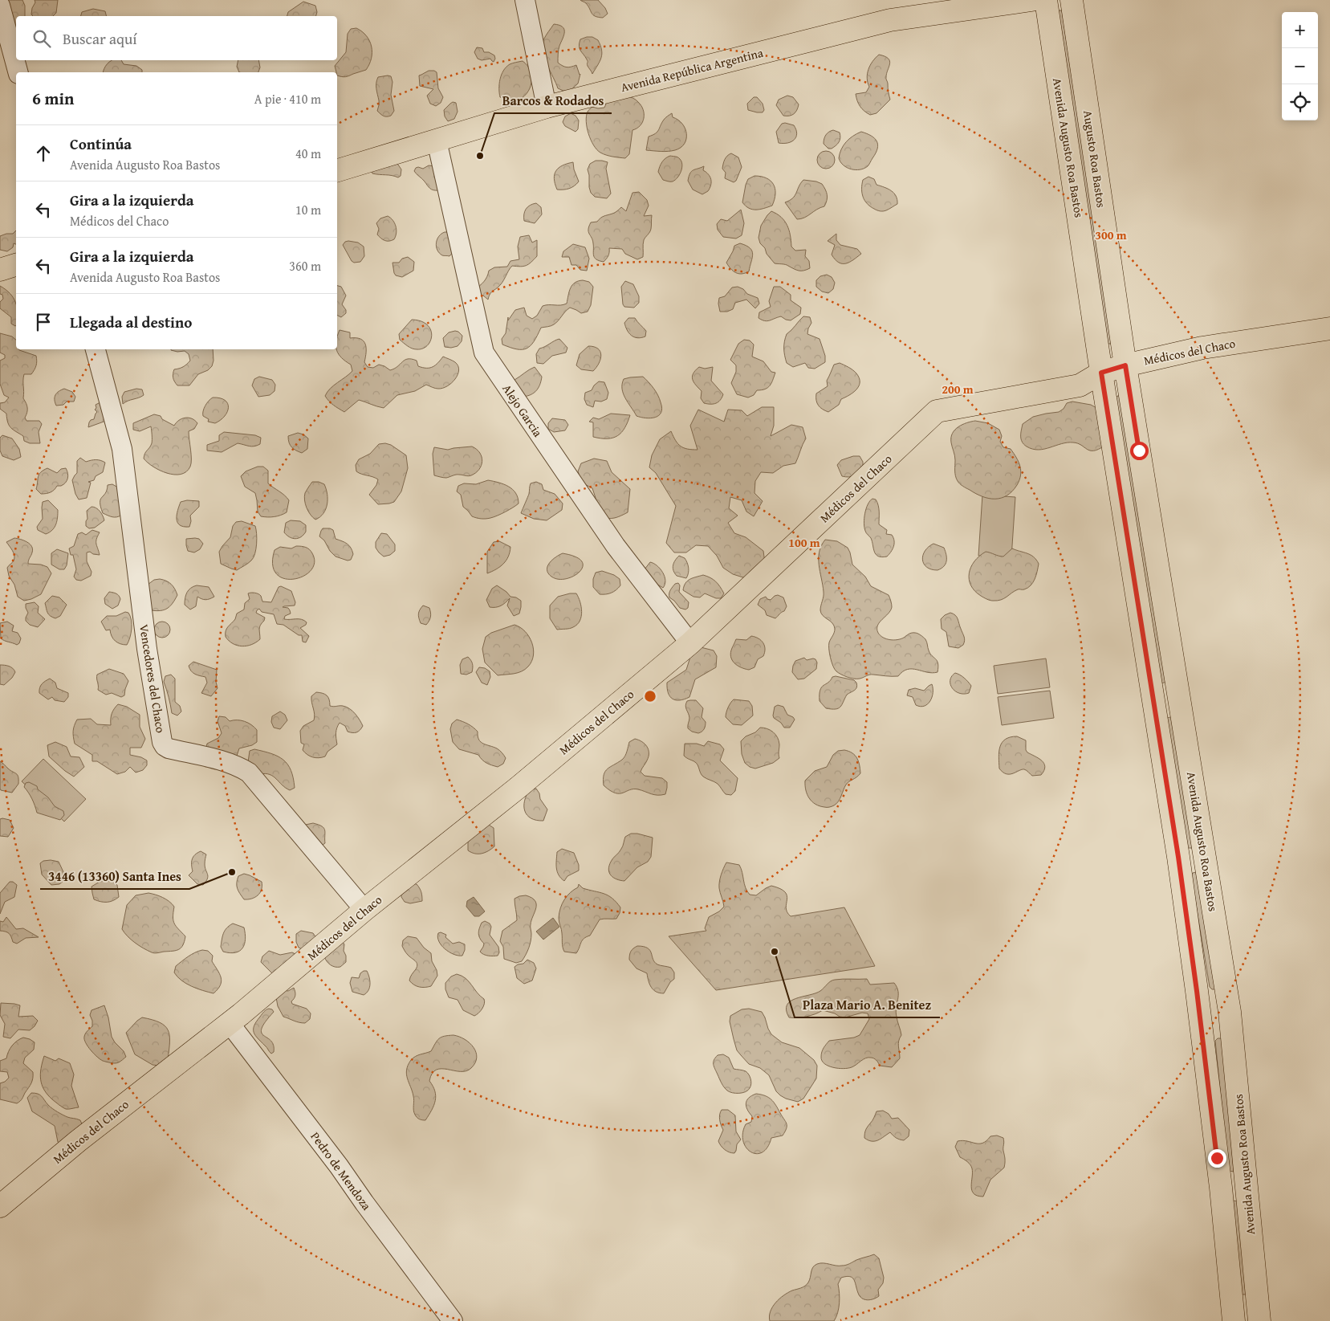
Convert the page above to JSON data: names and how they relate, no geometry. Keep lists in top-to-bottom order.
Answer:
{
  "streets": {
    "main road": [
      "Avenida República Argentina",
      "Avenida Augusto Roa Bastos",
      "Augusto Roa Bastos",
      "Médicos del Chaco"
    ],
    "street": ["Alejo Garcia", "Vencedores del Chaco", "Pedro de Mendoza"]
  },
  "crossings": [
    ["Avenida República Argentina", "Alejo Garcia"],
    ["Avenida Augusto Roa Bastos", "Augusto Roa Bastos"],
    ["Avenida Augusto Roa Bastos", "Médicos del Chaco"],
    ["Augusto Roa Bastos", "Médicos del Chaco"],
    ["Médicos del Chaco", "Alejo Garcia"],
    ["Médicos del Chaco", "Vencedores del Chaco"],
    ["Médicos del Chaco", "Pedro de Mendoza"]
  ],
  "places": ["Barcos & Rodados", "3446 (13360) Santa Ines", "Plaza Mario A. Benitez"],
  "page": {
    "map_buttons": ["+", "−"],
    "search": "Buscar aquí",
    "heading": ["6 min", "A pie · 410 m"],
    "list": [
      ["Continúa", "Avenida Augusto Roa Bastos", "40 m"],
      ["Gira a la izquierda", "Médicos del Chaco", "10 m"],
      ["Gira a la izquierda", "Avenida Augusto Roa Bastos", "360 m"],
      "Llegada al destino"
    ]
  },
  "rings": ["300 m", "200 m", "100 m"]
}
